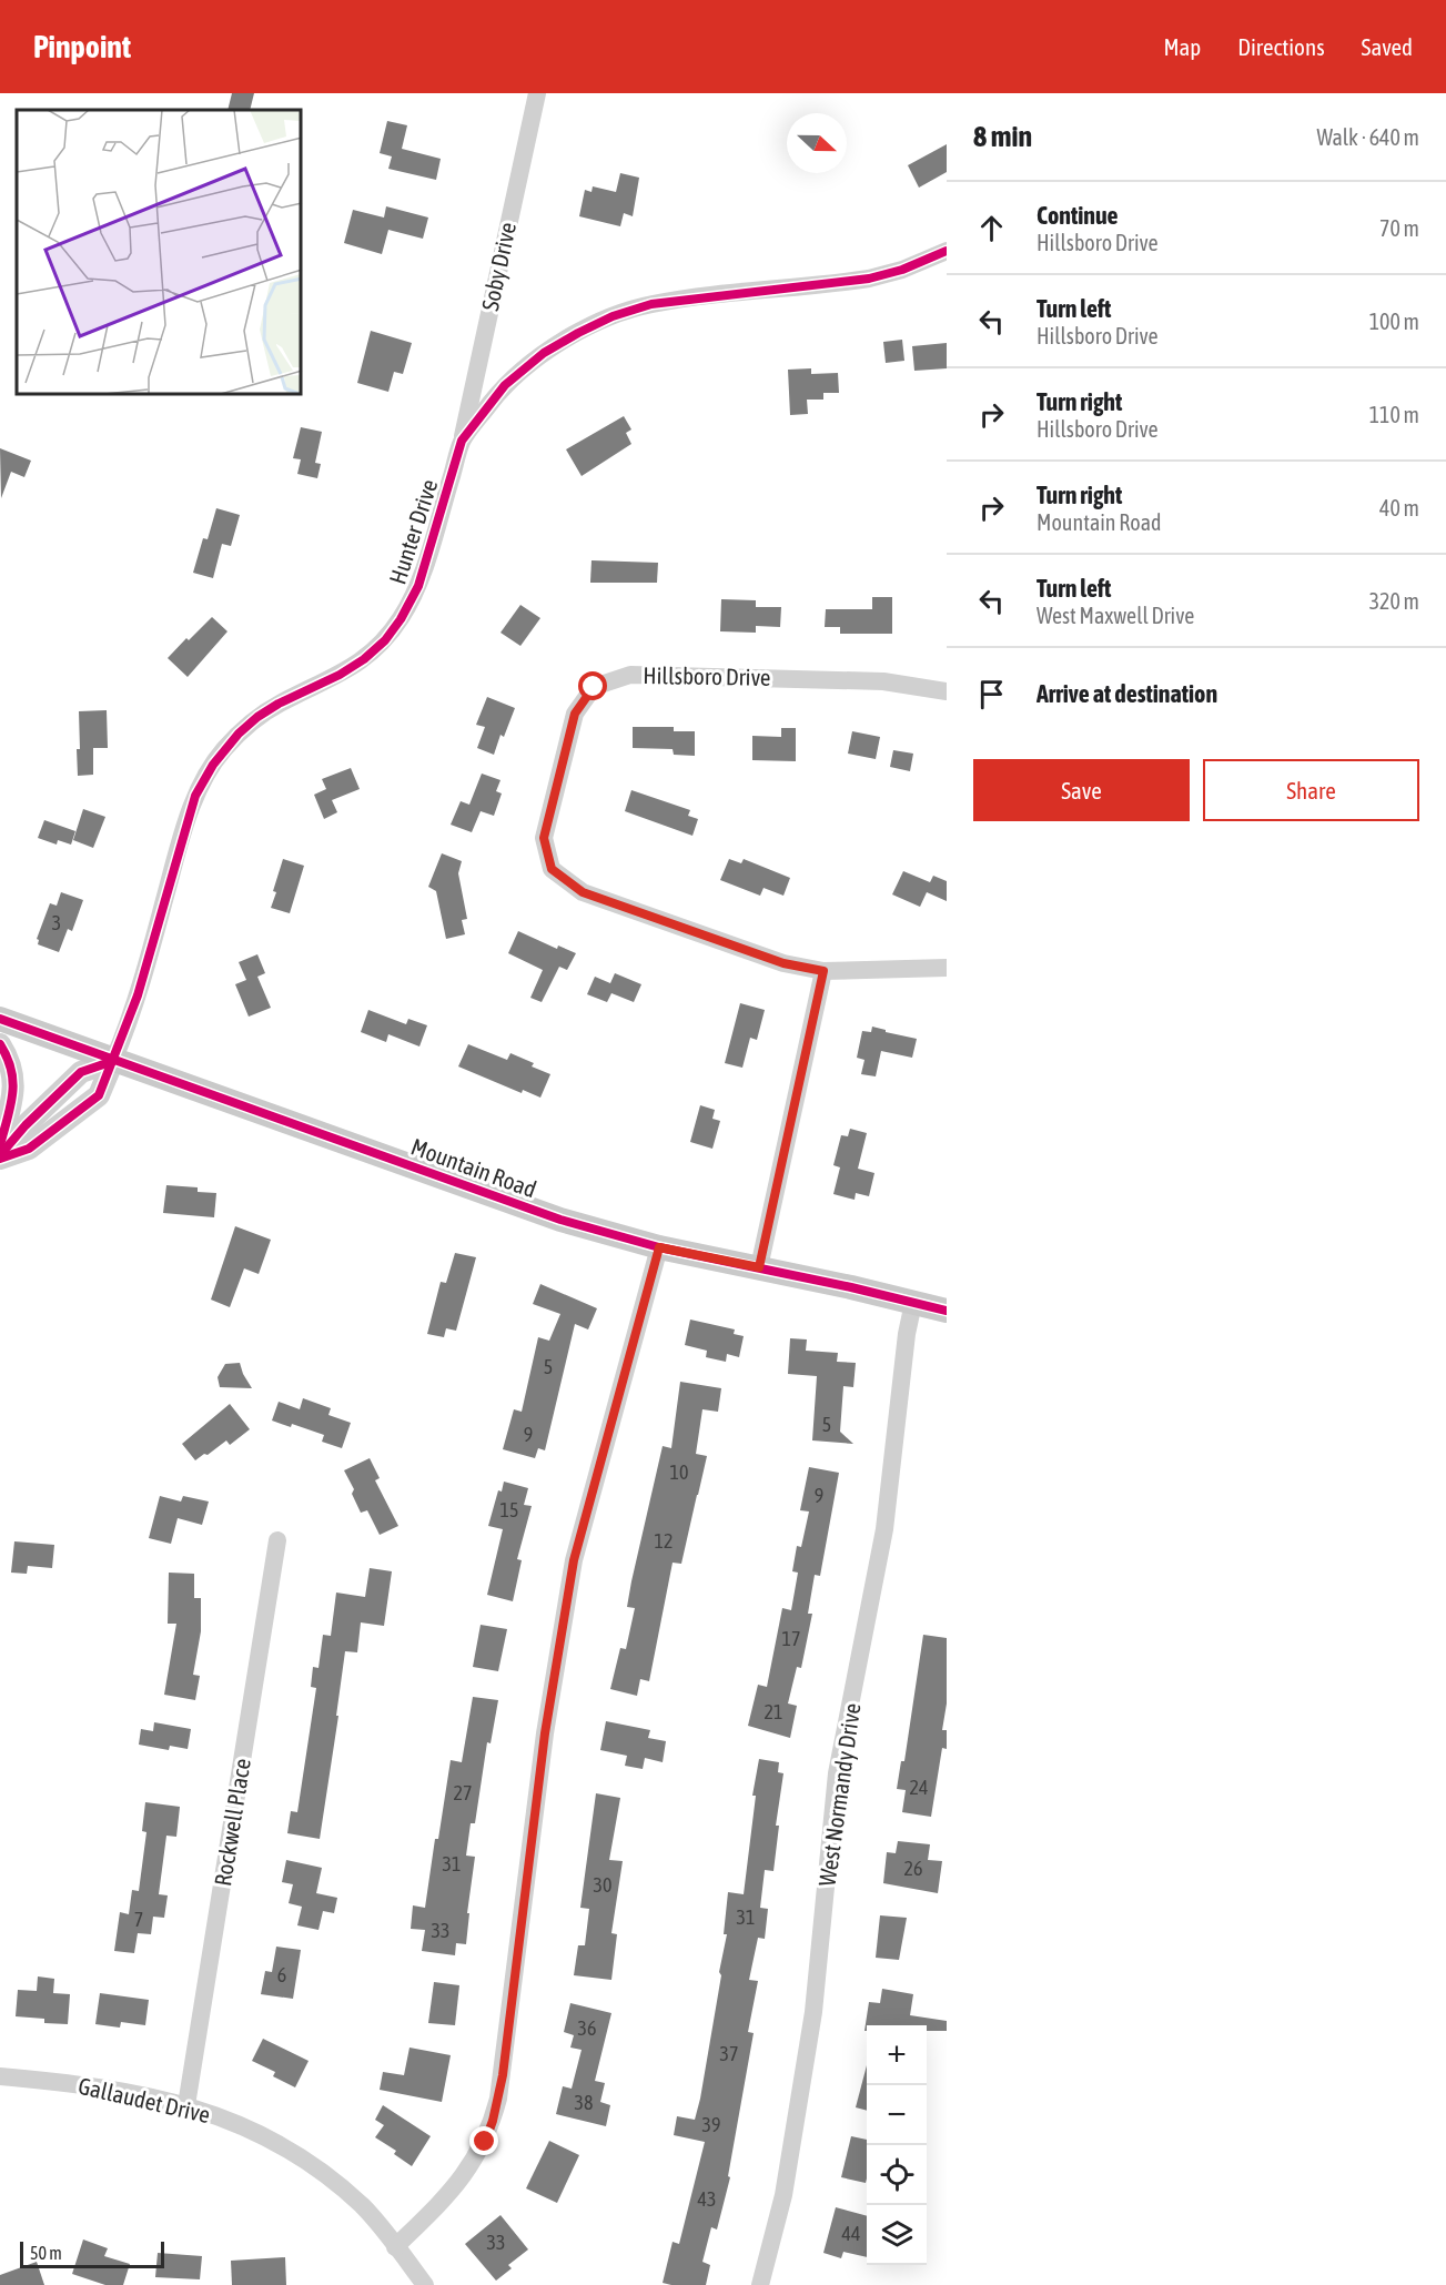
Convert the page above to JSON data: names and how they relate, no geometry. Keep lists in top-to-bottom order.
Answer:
{
  "streets": {
    "main road": ["Mountain Road"],
    "street": [
      "Soby Drive",
      "Hunter Drive",
      "Hillsboro Drive",
      "West Normandy Drive",
      "Rockwell Place",
      "Gallaudet Drive"
    ]
  },
  "crossings": [
    ["Soby Drive", "Hunter Drive"],
    ["Hunter Drive", "Mountain Road"],
    ["Mountain Road", "West Normandy Drive"],
    ["Rockwell Place", "Gallaudet Drive"]
  ],
  "house_numbers": [
    "3",
    "5",
    "5",
    "9",
    "10",
    "9",
    "15",
    "12",
    "17",
    "21",
    "24",
    "27",
    "31",
    "26",
    "30",
    "31",
    "7",
    "33",
    "6",
    "36",
    "37",
    "38",
    "39",
    "43",
    "44",
    "33"
  ],
  "scale_bar": "50 m",
  "north": "right",
  "page": {
    "header": "Pinpoint",
    "nav": ["Map", "Directions", "Saved"],
    "heading": ["8 min", "Walk · 640 m"],
    "list": [
      ["Continue", "Hillsboro Drive", "70 m"],
      ["Turn left", "Hillsboro Drive", "100 m"],
      ["Turn right", "Hillsboro Drive", "110 m"],
      ["Turn right", "Mountain Road", "40 m"],
      ["Turn left", "West Maxwell Drive", "320 m"],
      "Arrive at destination"
    ],
    "buttons": ["Save", "Share"],
    "map_buttons": ["+", "−"],
    "scale": "50 m"
  }
}
